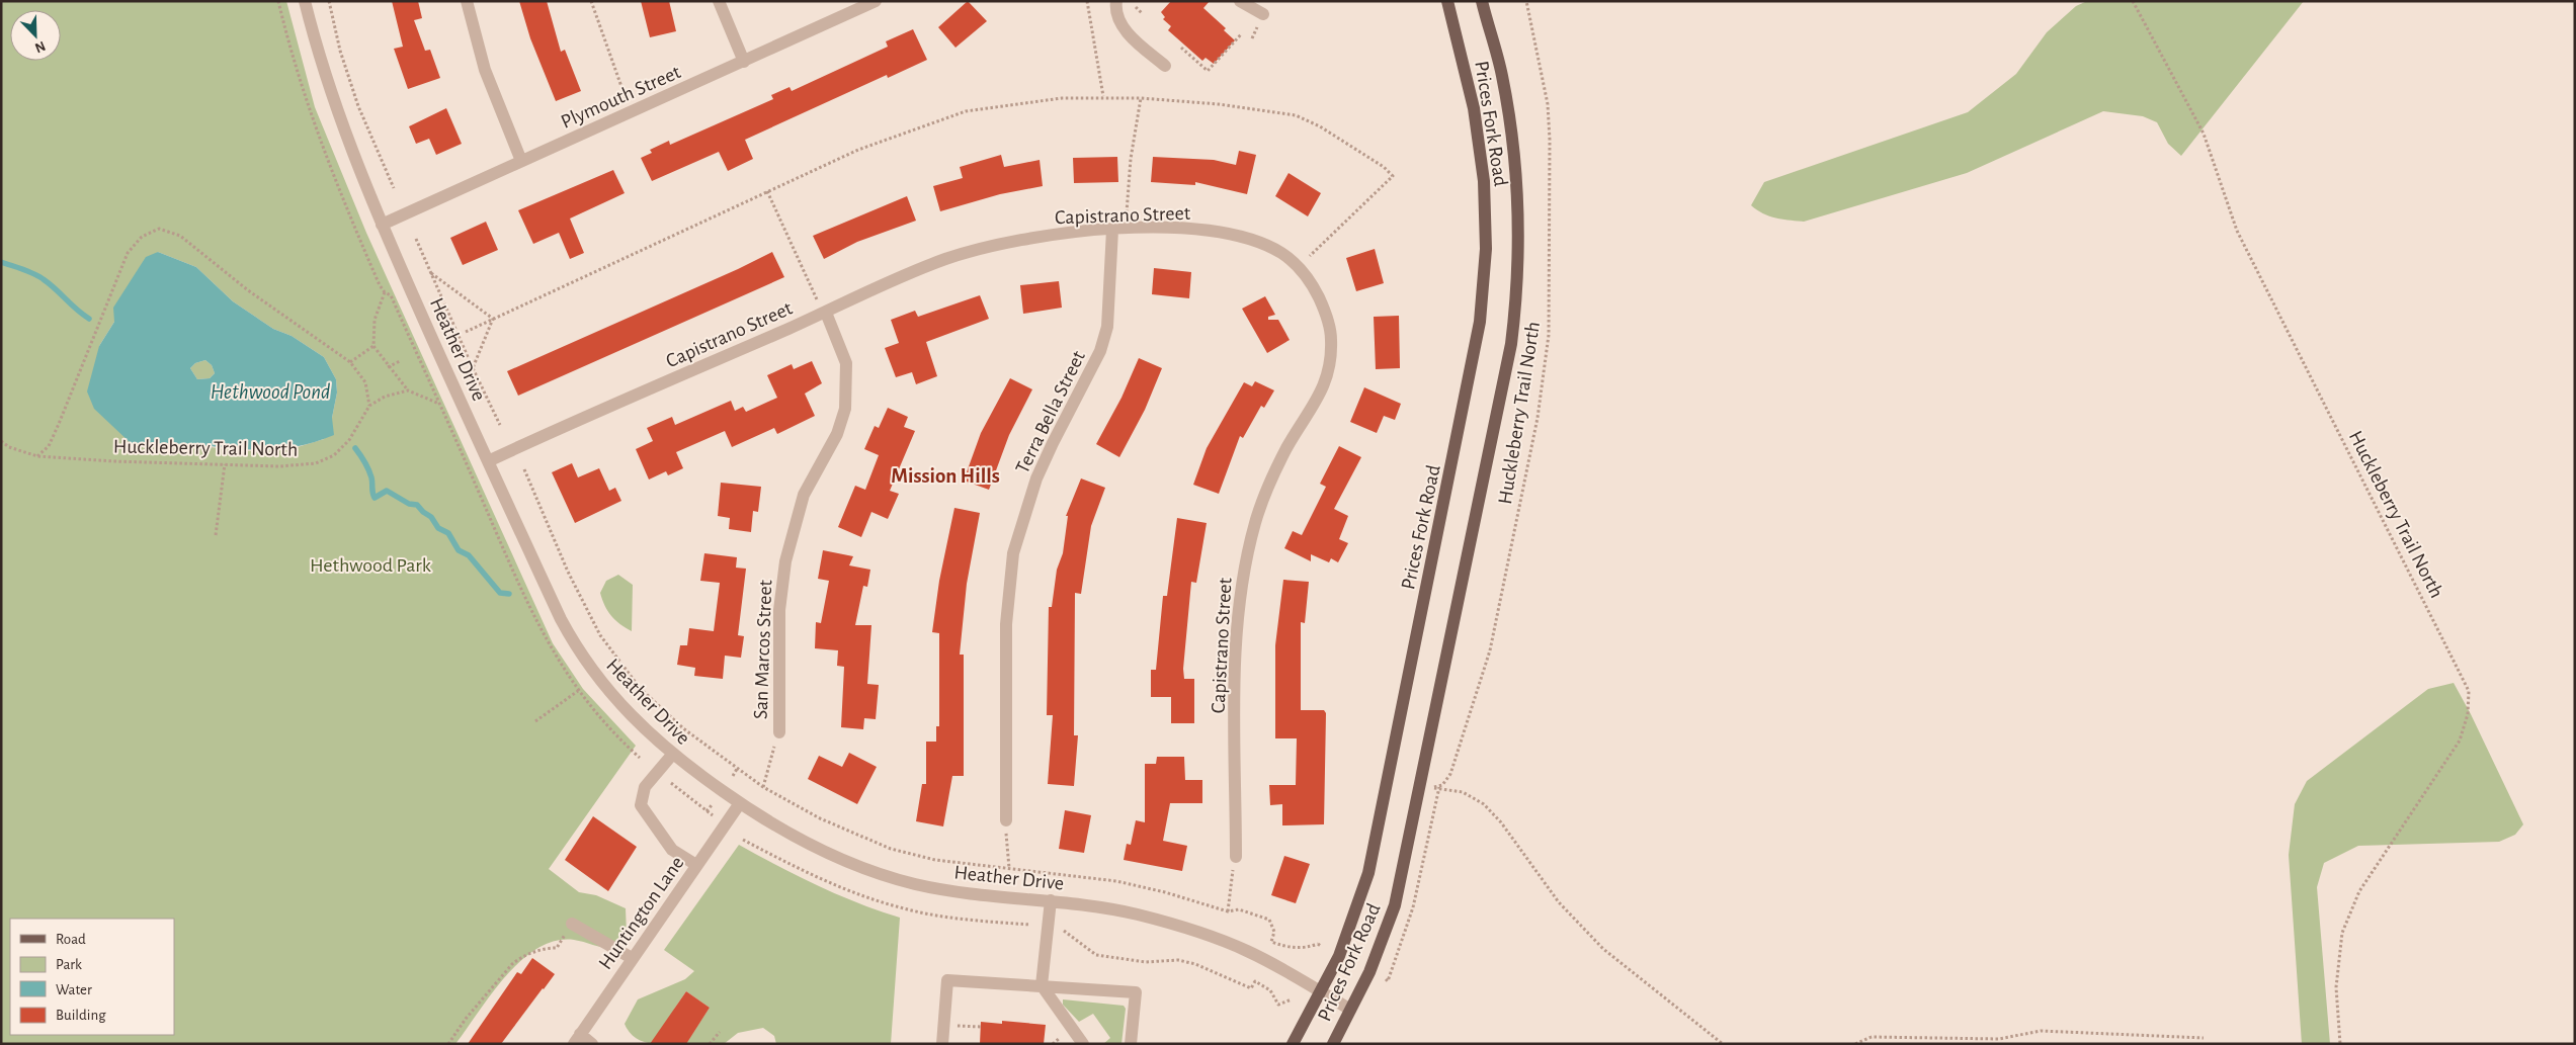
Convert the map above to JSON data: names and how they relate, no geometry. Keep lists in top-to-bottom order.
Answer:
{
  "streets": {
    "main road": ["Prices Fork Road"],
    "street": [
      "Plymouth Street",
      "Capistrano Street",
      "Heather Drive",
      "Terra Bella Street",
      "San Marcos Street",
      "Huntington Lane"
    ],
    "path": ["Huckleberry Trail North"]
  },
  "crossings": [
    ["Plymouth Street", "Heather Drive"],
    ["Prices Fork Road", "Heather Drive"],
    ["Capistrano Street", "Heather Drive"],
    ["Capistrano Street", "Terra Bella Street"],
    ["Capistrano Street", "San Marcos Street"],
    ["Heather Drive", "Huntington Lane"]
  ],
  "districts": ["Mission Hills"],
  "water": ["Hethwood Pond"],
  "parks": ["Hethwood Park"],
  "legend": [
    "Road",
    "Park",
    "Water",
    "Building"
  ],
  "north": "bottom right"
}
